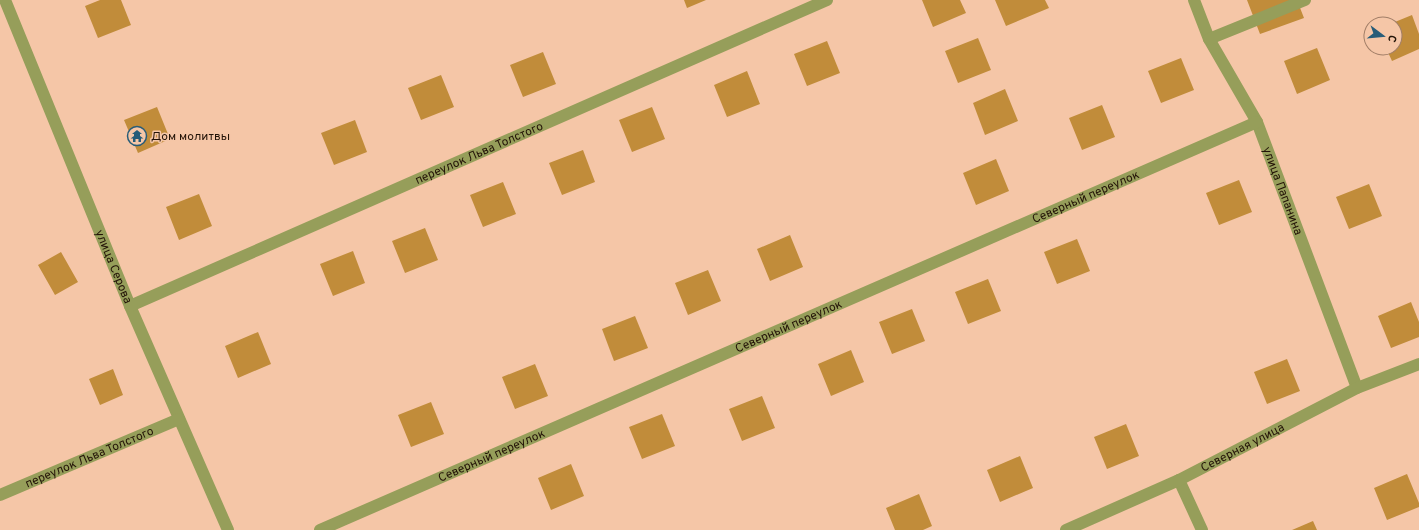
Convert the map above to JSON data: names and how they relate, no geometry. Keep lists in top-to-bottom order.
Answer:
{
  "streets": {
    "street": [
      "переулок Льва Толстого",
      "улица Папанина",
      "Северный переулок",
      "улица Серова",
      "Северная улица"
    ]
  },
  "crossings": [
    ["переулок Льва Толстого", "улица Серова"],
    ["улица Папанина", "Северный переулок"],
    ["улица Папанина", "Северная улица"]
  ],
  "places": {
    "temple": ["Дом молитвы"]
  },
  "north": "right"
}
